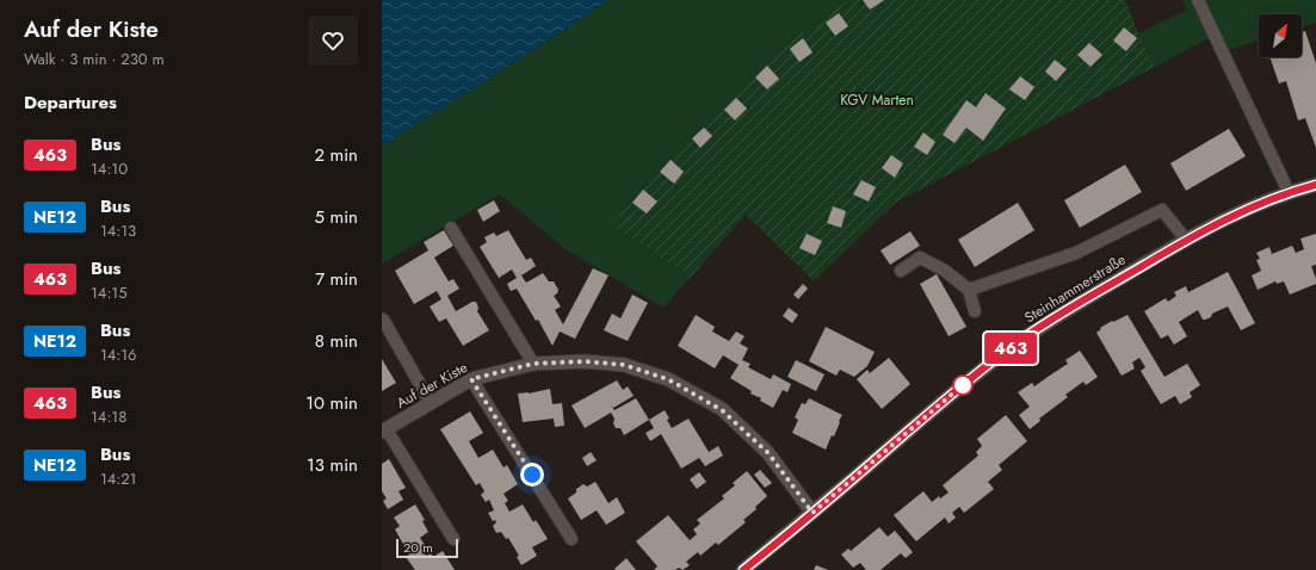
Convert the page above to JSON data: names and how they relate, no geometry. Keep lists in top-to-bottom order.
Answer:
{
  "streets": {
    "street": ["Steinhammerstraße", "Auf der Kiste"]
  },
  "crossings": [
    ["Steinhammerstraße", "Auf der Kiste"]
  ],
  "parks": ["KGV Marten"],
  "lines": ["bus line 463"],
  "scale_bar": "20 m",
  "north": "top right",
  "page": {
    "heading": [
      ["Auf der Kiste", "Walk · 3 min · 230 m"],
      "Departures"
    ],
    "on_map": "463",
    "list": [
      {
        "mark": "463",
        "name": "Bus",
        "note": "14:10",
        "value": "2 min"
      },
      {
        "mark": "NE12",
        "name": "Bus",
        "note": "14:13",
        "value": "5 min"
      },
      {
        "mark": "463",
        "name": "Bus",
        "note": "14:15",
        "value": "7 min"
      },
      {
        "mark": "NE12",
        "name": "Bus",
        "note": "14:16",
        "value": "8 min"
      },
      {
        "mark": "463",
        "name": "Bus",
        "note": "14:18",
        "value": "10 min"
      },
      {
        "mark": "NE12",
        "name": "Bus",
        "note": "14:21",
        "value": "13 min"
      }
    ],
    "scale": "20 m"
  }
}
